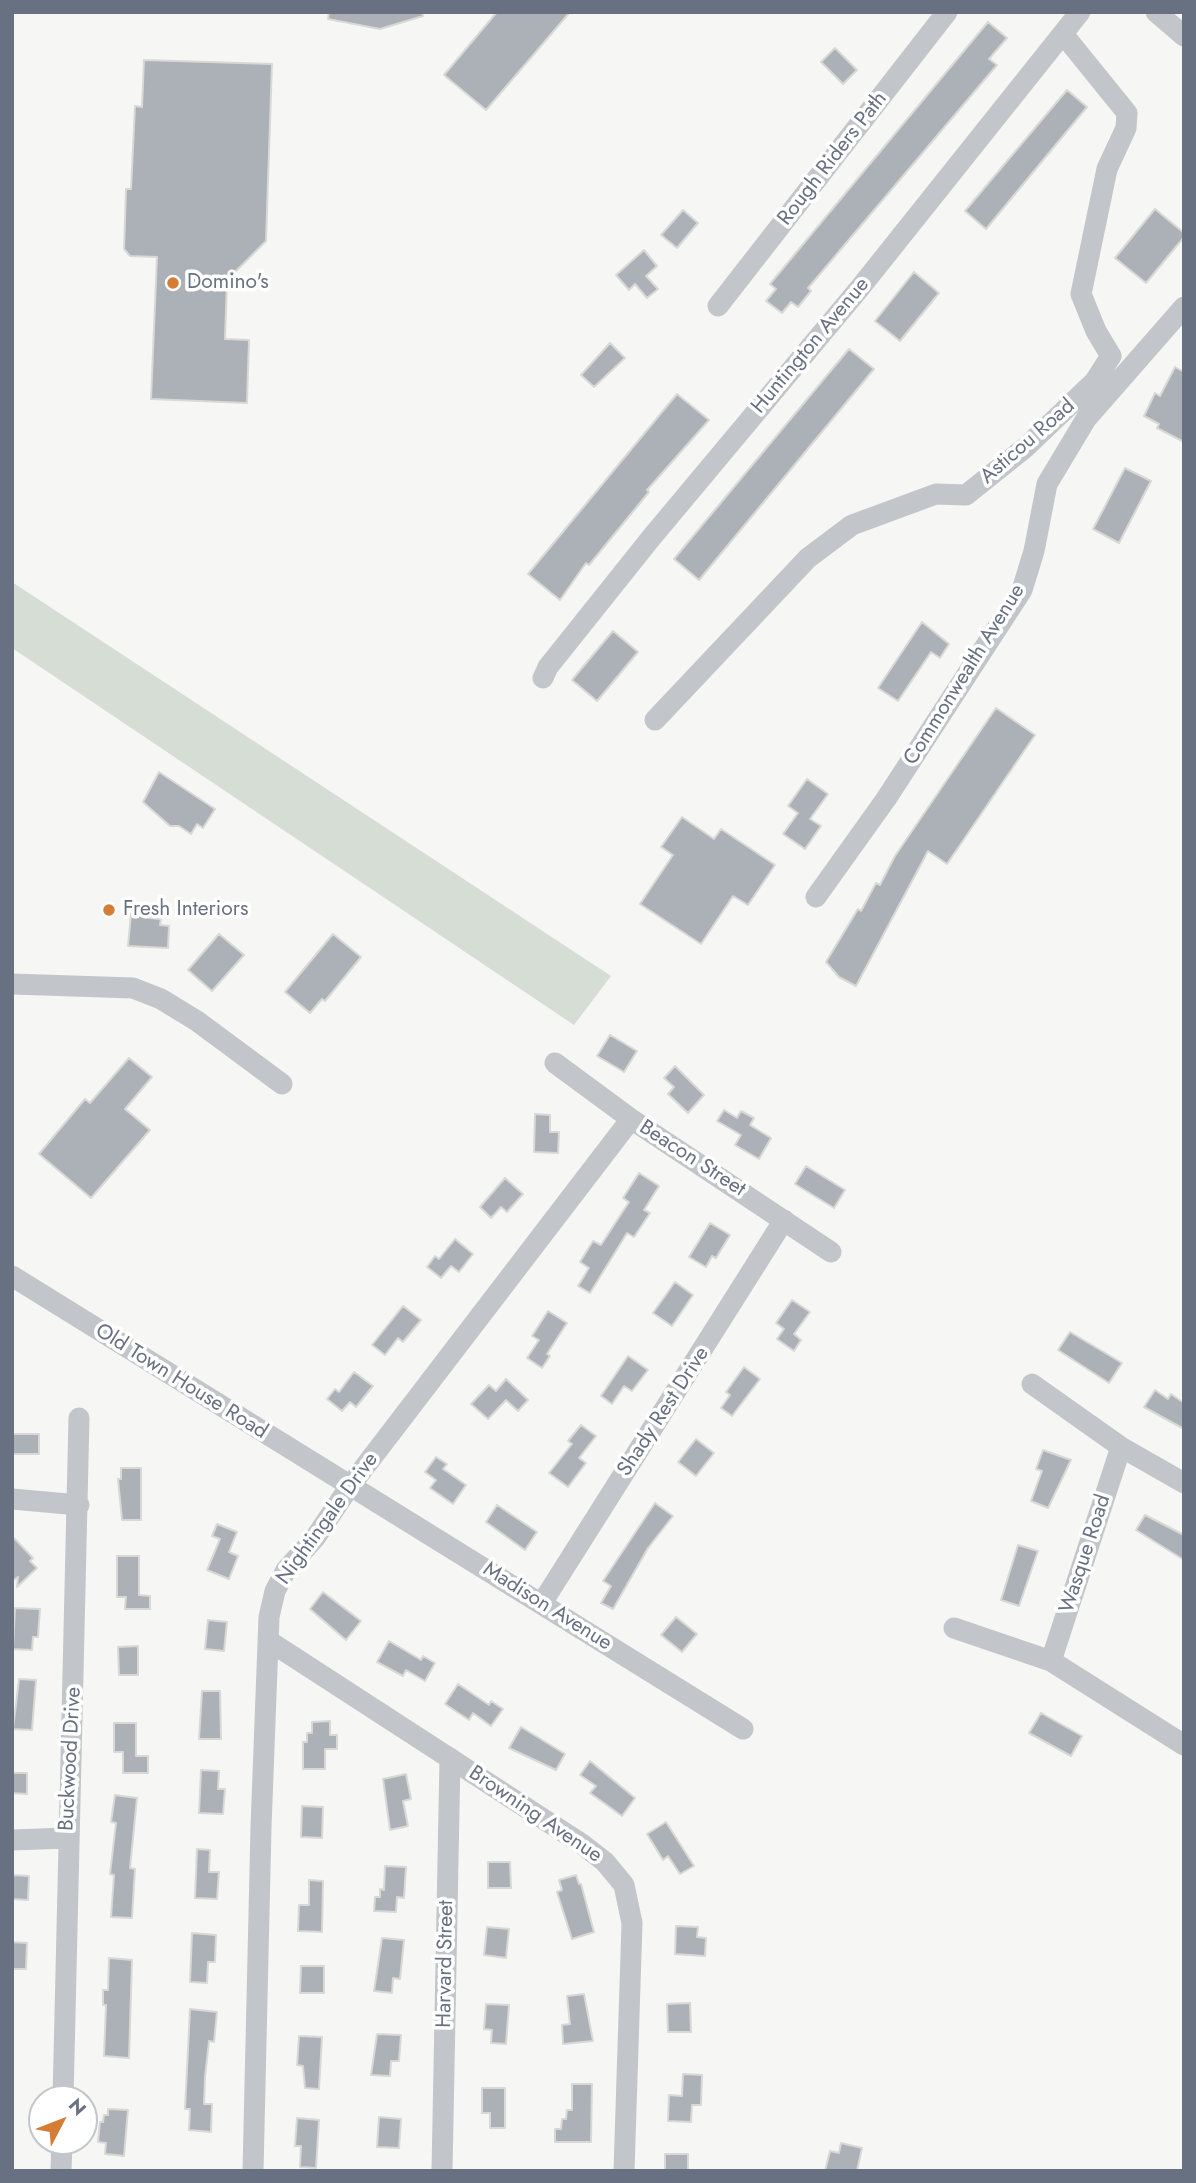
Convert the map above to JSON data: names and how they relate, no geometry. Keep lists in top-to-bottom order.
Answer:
{
  "streets": {
    "street": [
      "Rough Riders Path",
      "Huntington Avenue",
      "Asticou Road",
      "Commonwealth Avenue",
      "Beacon Street",
      "Old Town House Road",
      "Shady Rest Drive",
      "Nightingale Drive",
      "Wasque Road",
      "Madison Avenue",
      "Buckwood Drive",
      "Browning Avenue",
      "Harvard Street"
    ]
  },
  "crossings": [
    ["Huntington Avenue", "Asticou Road"],
    ["Beacon Street", "Shady Rest Drive"],
    ["Beacon Street", "Nightingale Drive"],
    ["Old Town House Road", "Nightingale Drive"],
    ["Old Town House Road", "Madison Avenue"],
    ["Shady Rest Drive", "Madison Avenue"],
    ["Nightingale Drive", "Madison Avenue"],
    ["Nightingale Drive", "Browning Avenue"],
    ["Browning Avenue", "Harvard Street"]
  ],
  "places": ["Domino's", "Fresh Interiors"],
  "north": "top right"
}
